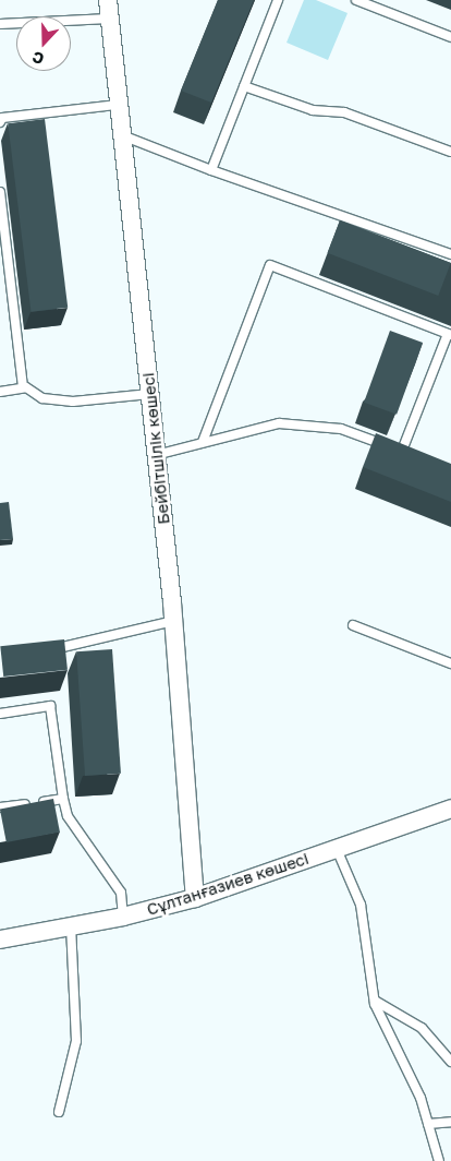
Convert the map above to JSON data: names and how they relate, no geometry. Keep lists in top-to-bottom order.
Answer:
{
  "streets": {
    "street": ["Бейбітшілік көшесі", "Сұлтанғазиев көшесі"]
  },
  "crossings": [
    ["Бейбітшілік көшесі", "Сұлтанғазиев көшесі"]
  ],
  "north": "bottom"
}
